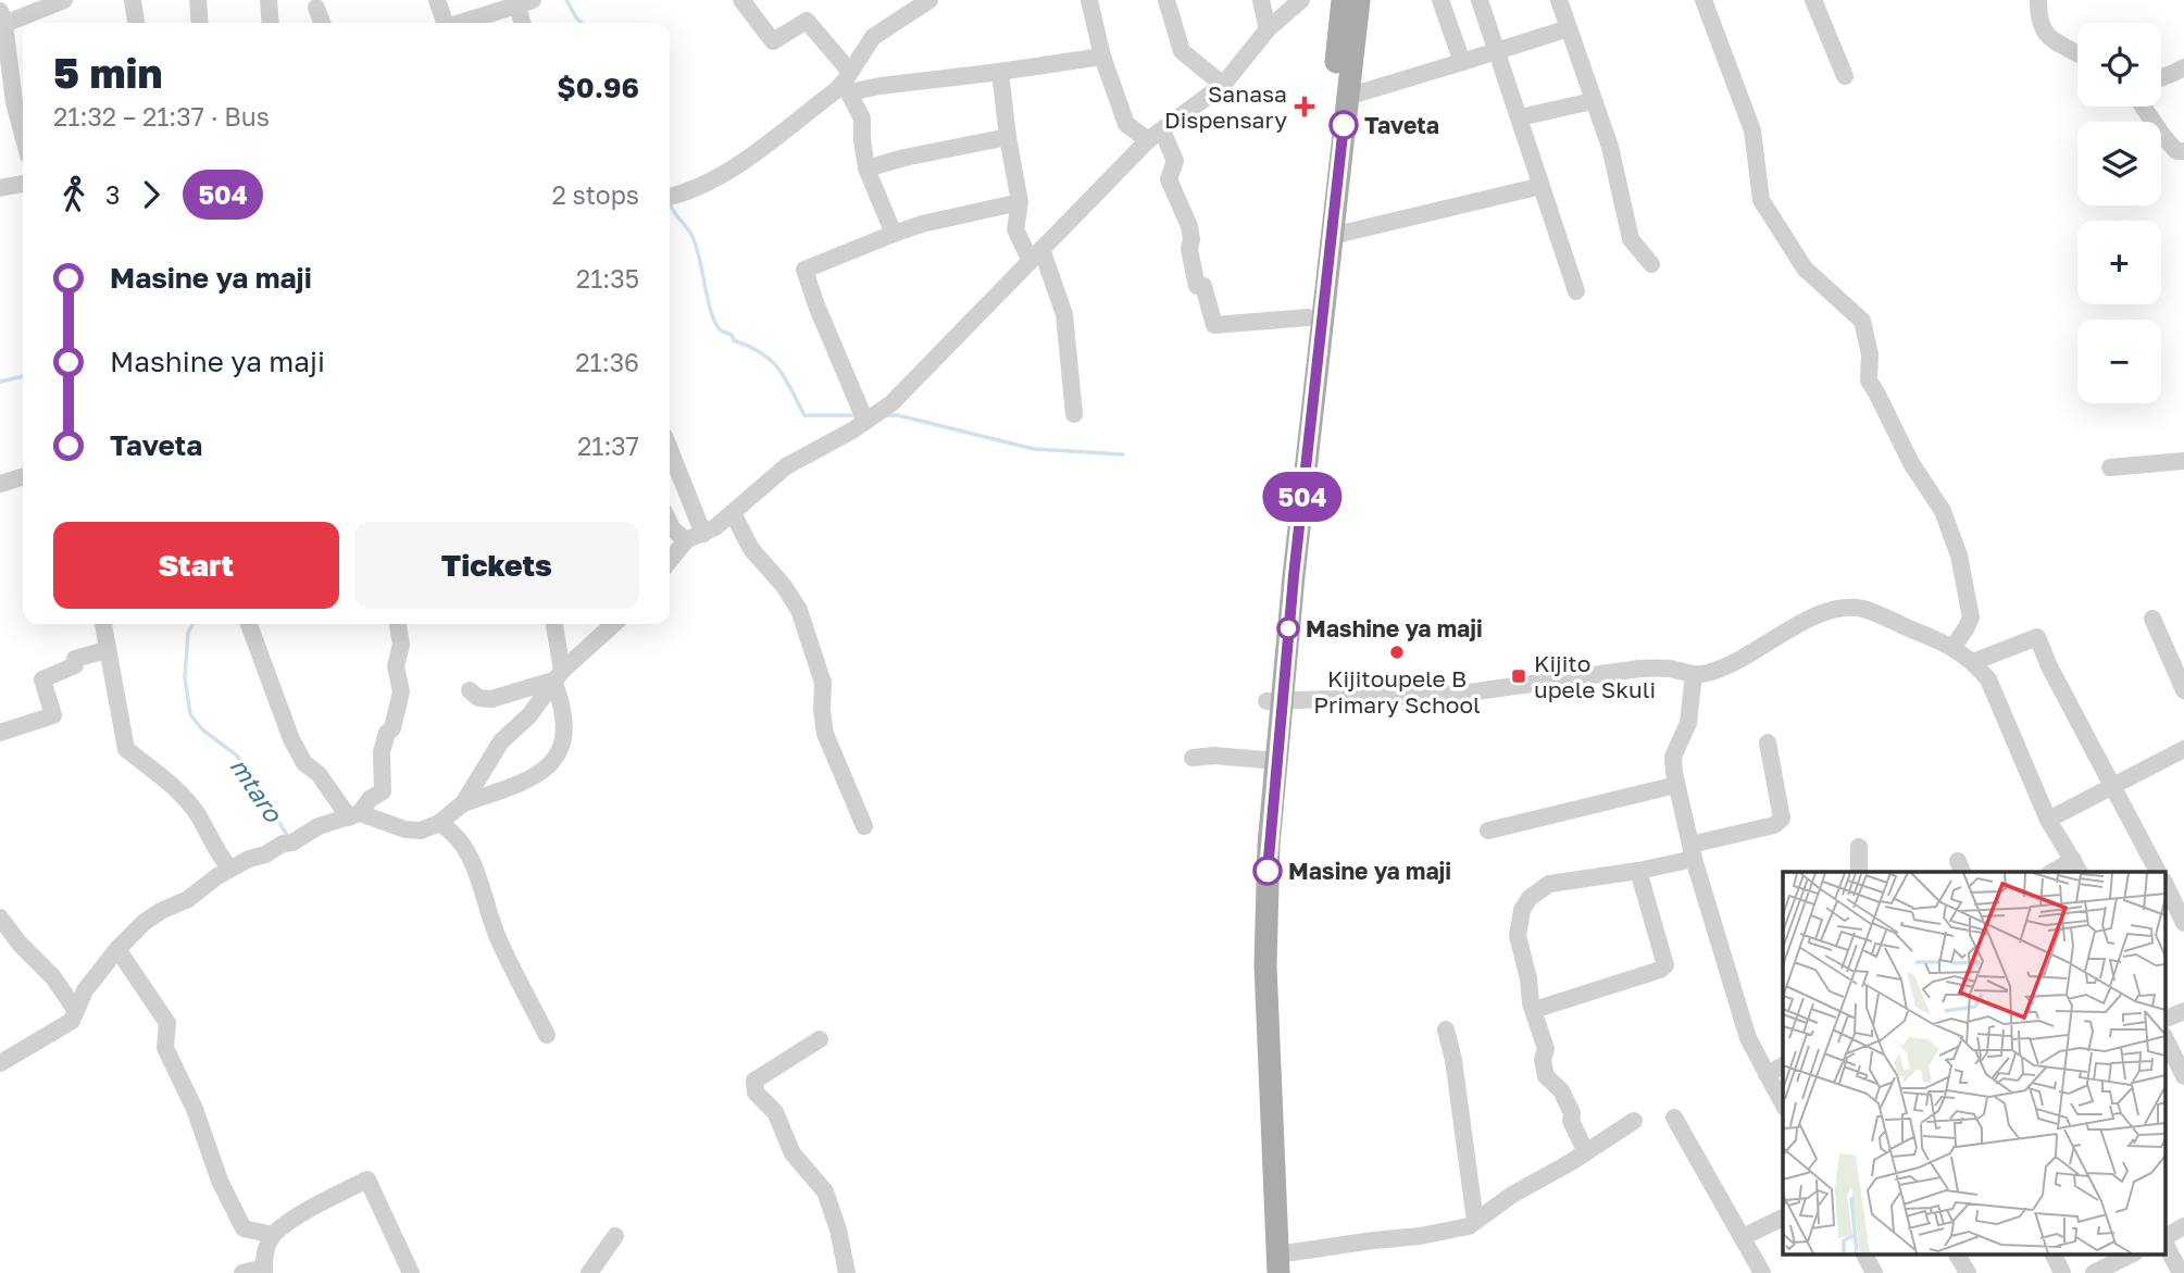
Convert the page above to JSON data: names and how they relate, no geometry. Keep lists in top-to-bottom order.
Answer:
{
  "water": ["mtaro"],
  "places": {
    "health": ["Sanasa Dispensary"],
    "other": [
      "Taveta",
      "Mashine ya maji",
      "Kijitoupele B Primary School",
      "Masine ya maji"
    ],
    "transit": ["Kijito upele Skuli"]
  },
  "lines": ["bus line 504"],
  "page": {
    "on_map": "504",
    "map_buttons": ["+", "−"],
    "heading": ["5 min", "21:32 – 21:37 · Bus", "$0.96"],
    "legs": ["3", "504", "2 stops"],
    "list": [
      {
        "name": "Masine ya maji",
        "value": "21:35"
      },
      {
        "name": "Mashine ya maji",
        "value": "21:36"
      },
      {
        "name": "Taveta",
        "value": "21:37"
      }
    ],
    "buttons": ["Start", "Tickets"]
  }
}
